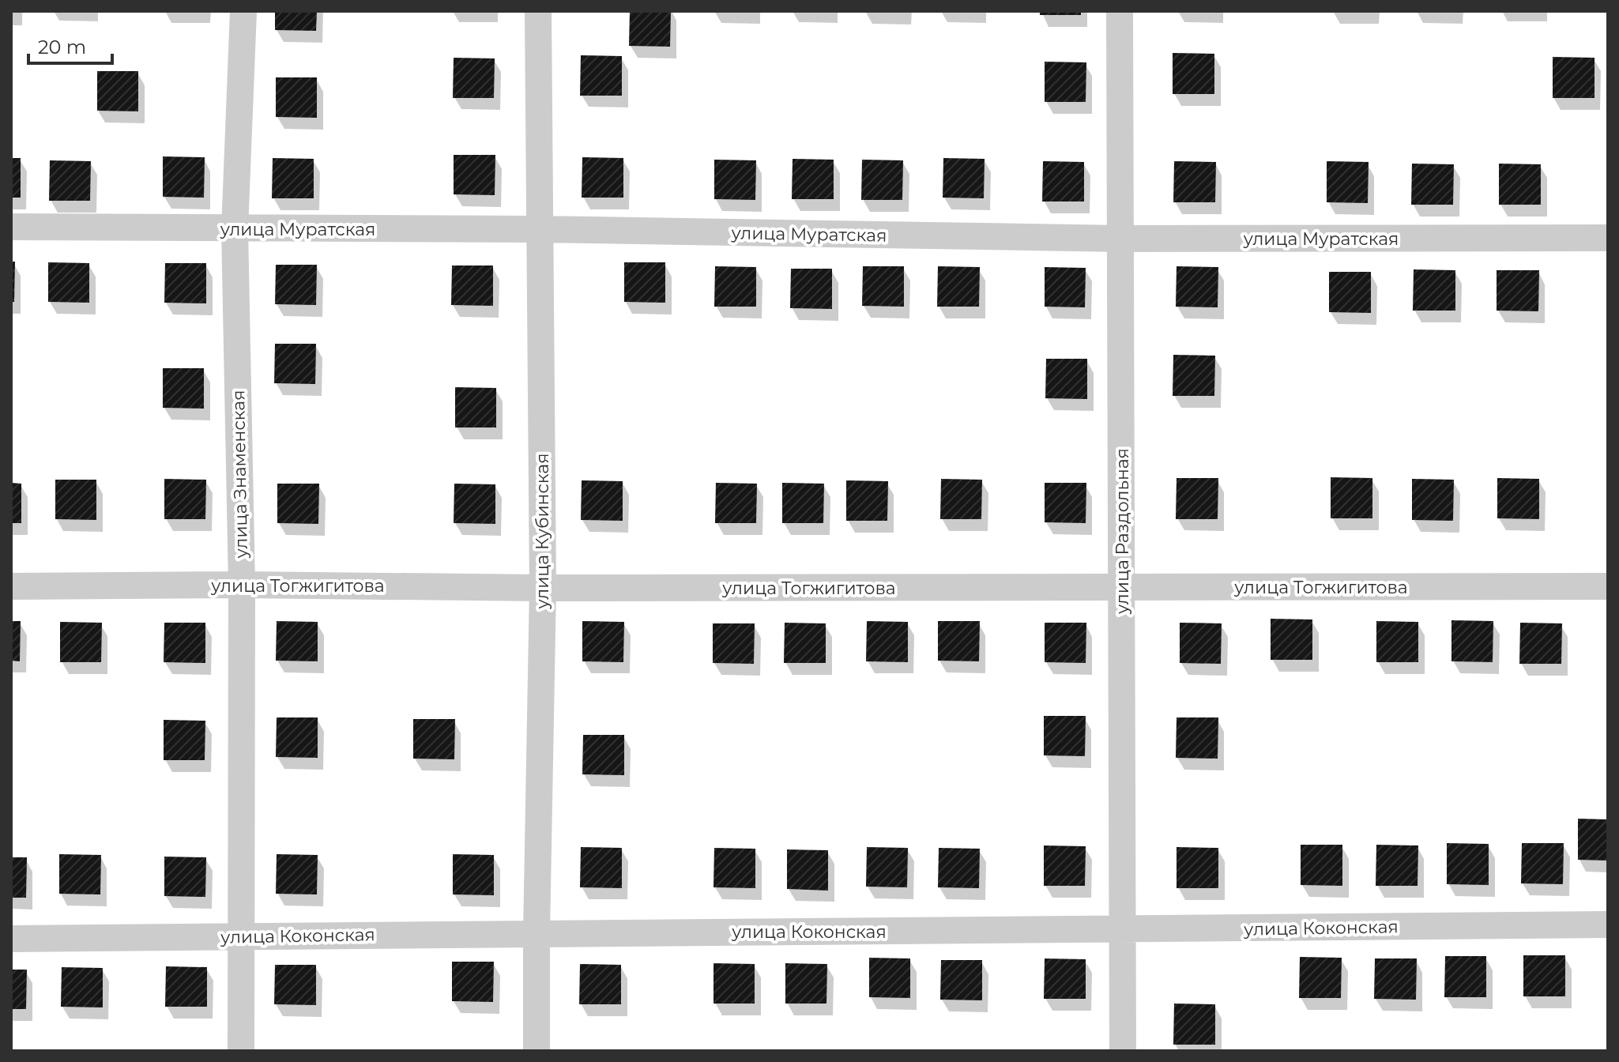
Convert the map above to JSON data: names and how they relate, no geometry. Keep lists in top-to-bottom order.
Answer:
{
  "streets": {
    "street": [
      "улица Муратская",
      "улица Знаменская",
      "улица Кубинская",
      "улица Раздольная",
      "улица Тогжигитова",
      "улица Коконская"
    ]
  },
  "crossings": [
    ["улица Муратская", "улица Знаменская"],
    ["улица Муратская", "улица Кубинская"],
    ["улица Муратская", "улица Раздольная"],
    ["улица Знаменская", "улица Тогжигитова"],
    ["улица Знаменская", "улица Коконская"],
    ["улица Кубинская", "улица Тогжигитова"],
    ["улица Кубинская", "улица Коконская"],
    ["улица Раздольная", "улица Тогжигитова"],
    ["улица Раздольная", "улица Коконская"]
  ],
  "scale_bar": "20 m"
}
